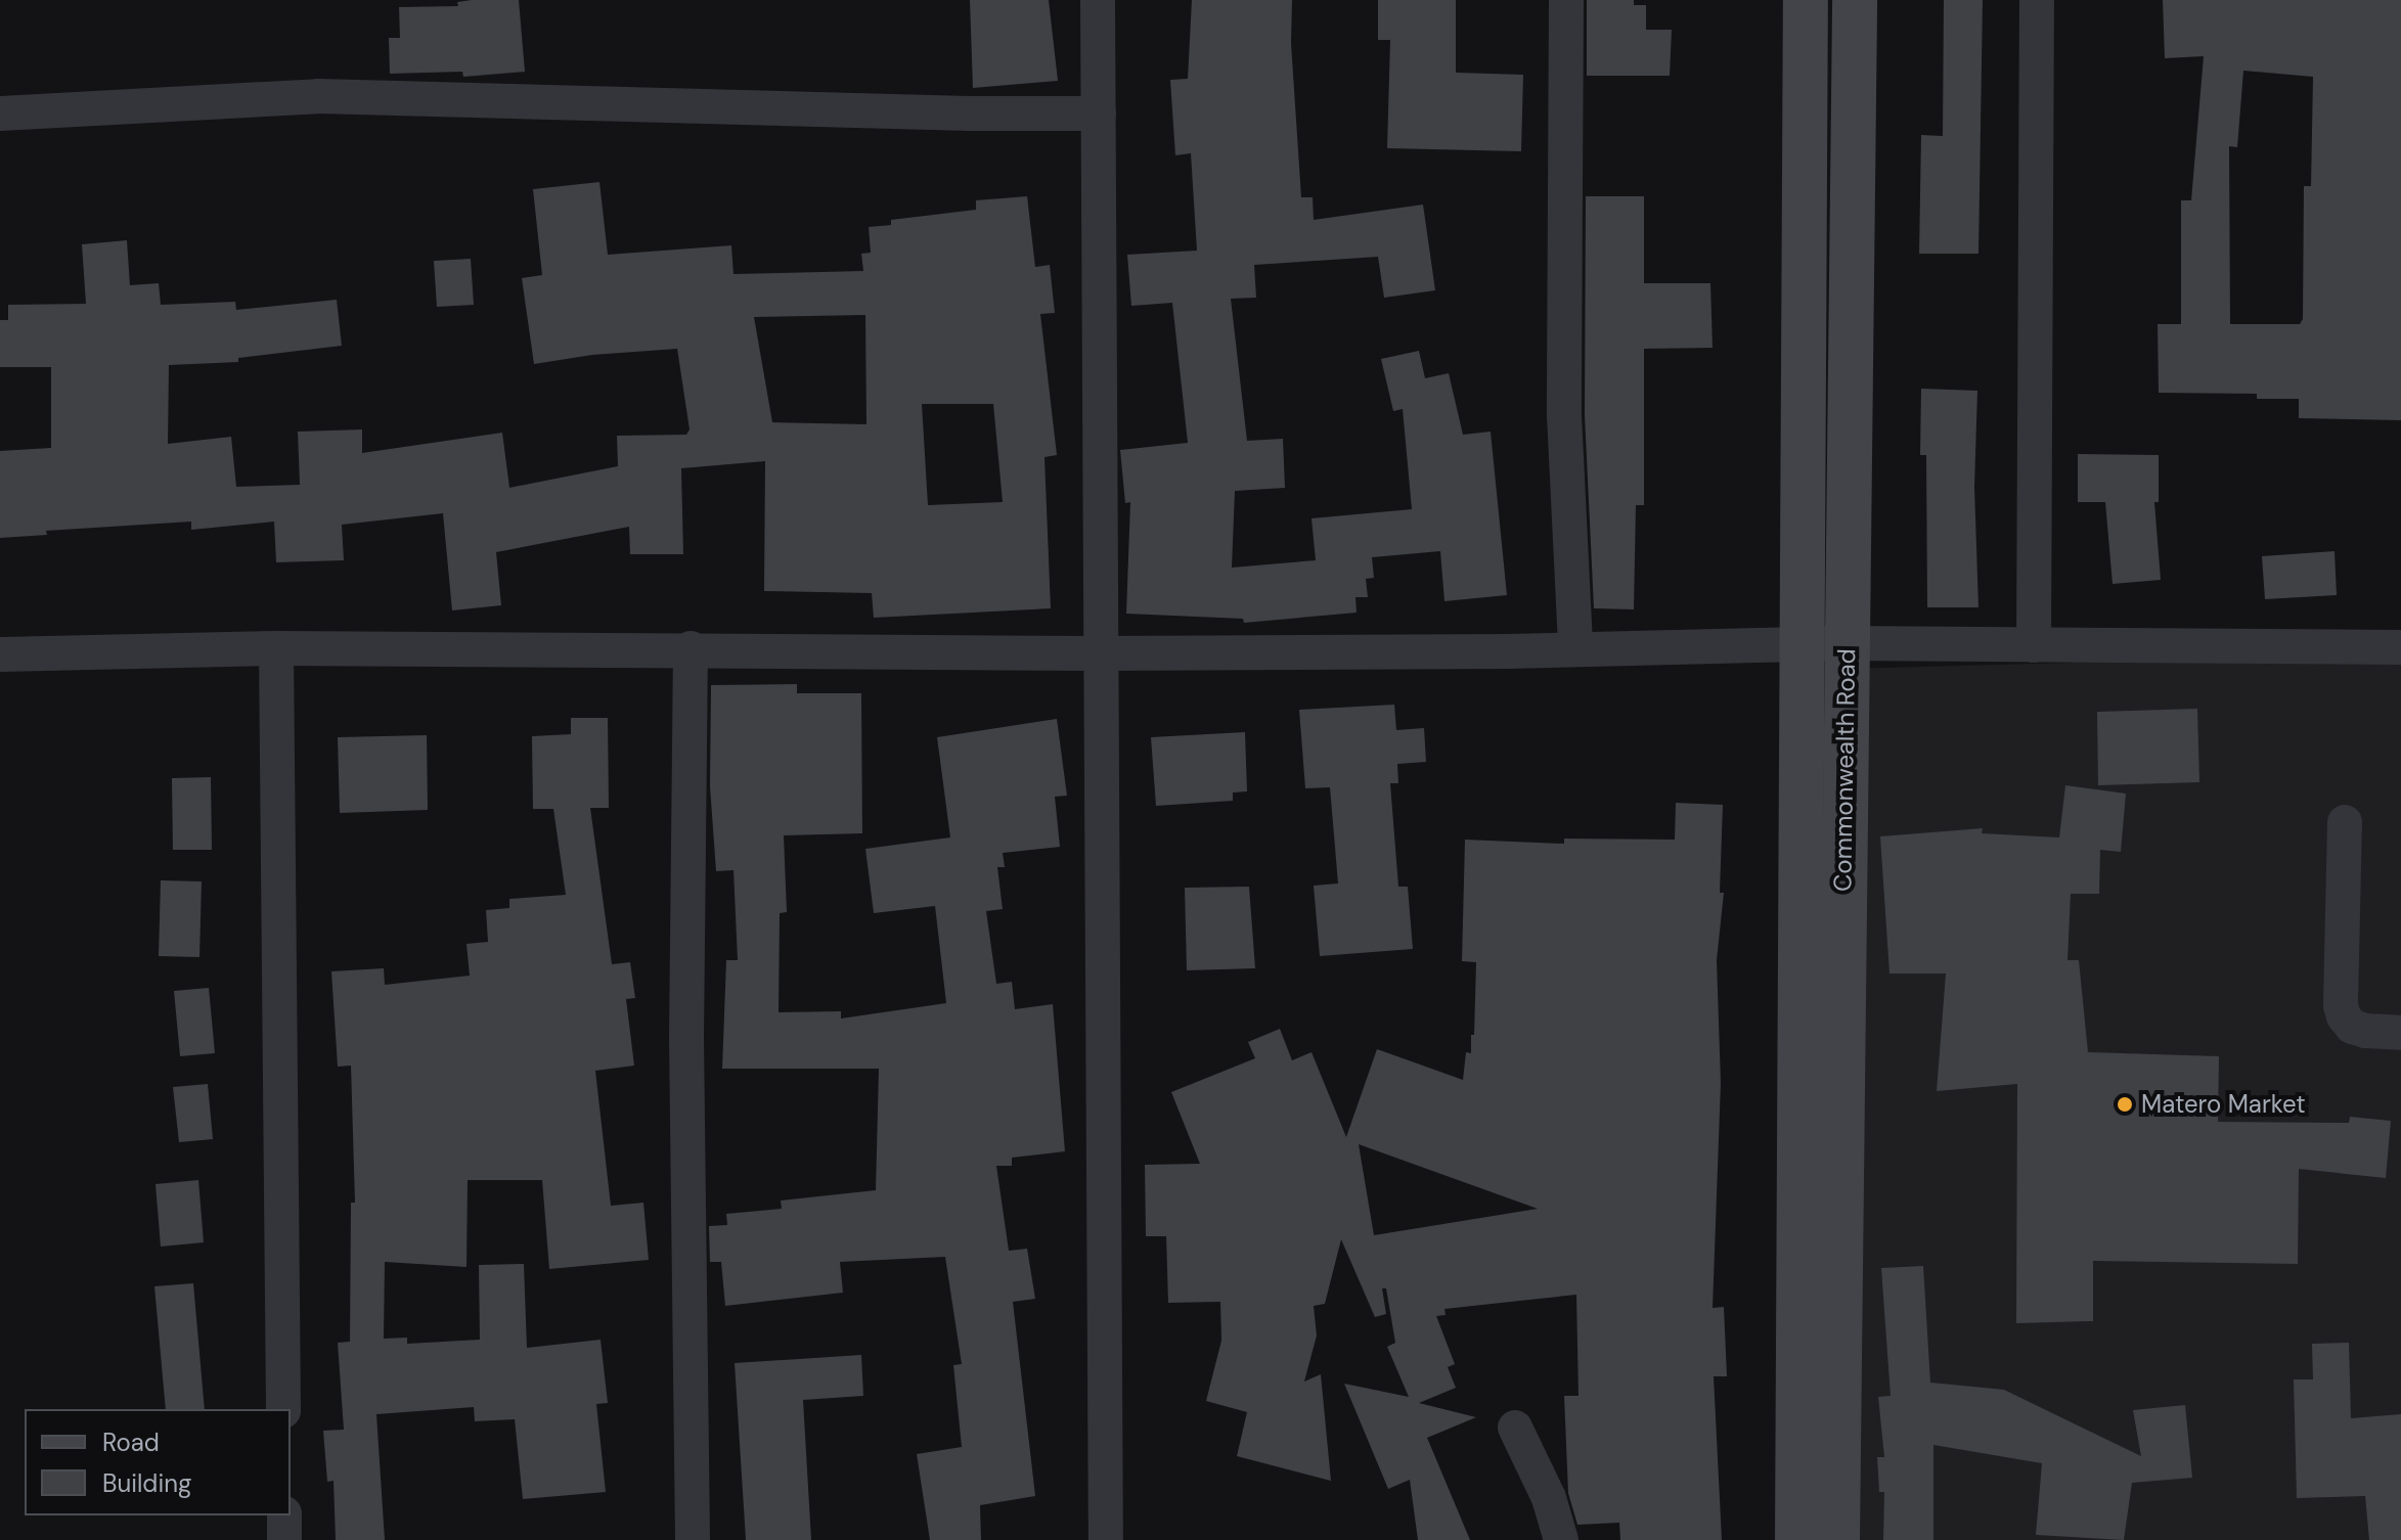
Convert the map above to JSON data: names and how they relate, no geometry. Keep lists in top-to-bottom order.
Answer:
{
  "streets": {
    "main road": ["Commonwealth Road"]
  },
  "places": ["Matero Market"],
  "legend": ["Road", "Building"]
}
